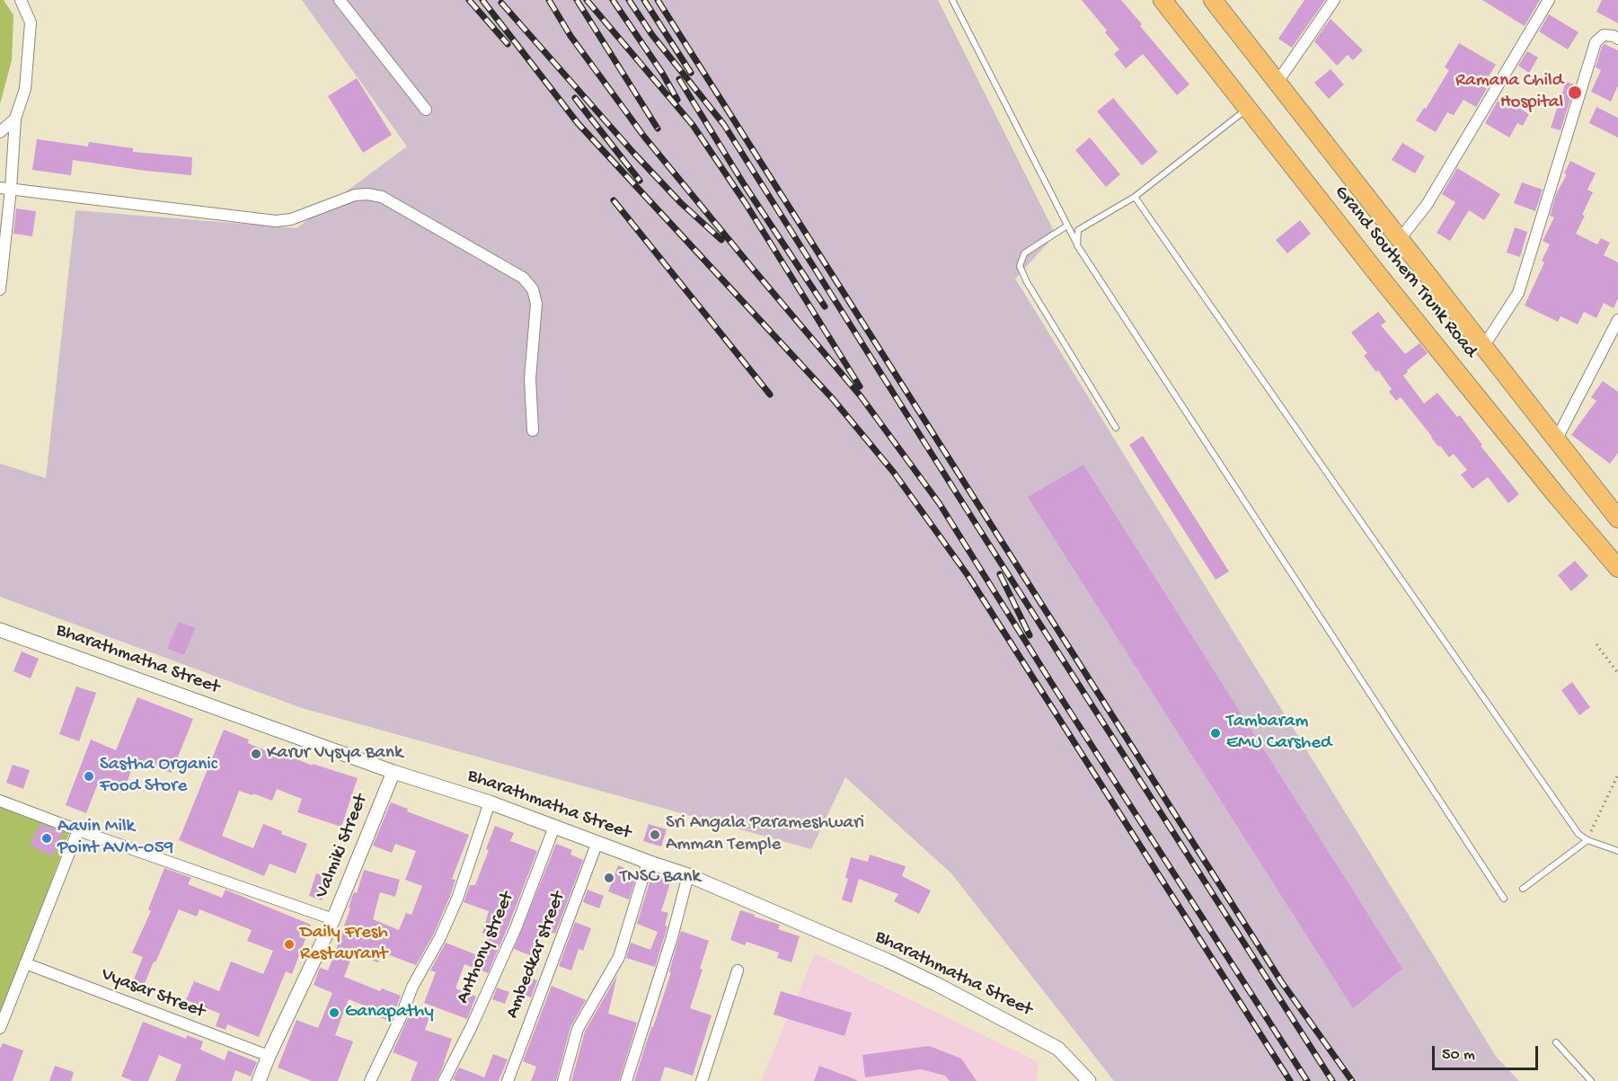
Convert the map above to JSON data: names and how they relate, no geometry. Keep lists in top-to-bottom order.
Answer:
{
  "streets": {
    "main road": ["Grand Southern Trunk Road"],
    "street": [
      "Bharathmatha Street",
      "Valmiki Street",
      "Anthony street",
      "Ambedkar street",
      "Vyasar Street"
    ]
  },
  "crossings": [
    ["Bharathmatha Street", "Valmiki Street"],
    ["Bharathmatha Street", "Anthony street"],
    ["Bharathmatha Street", "Ambedkar street"],
    ["Valmiki Street", "Vyasar Street"]
  ],
  "places": [
    "Ramana Child Hospital",
    "Tambaram EMU Carshed",
    "Karur Vysya Bank",
    "Sastha Organic Food Store",
    "Sri Angala Parameshwari Amman Temple",
    "Aavin Milk Point AVM-059",
    "TNSC Bank",
    "Daily Fresh Restaurant",
    "Ganapathy"
  ],
  "scale_bar": "50 m"
}
